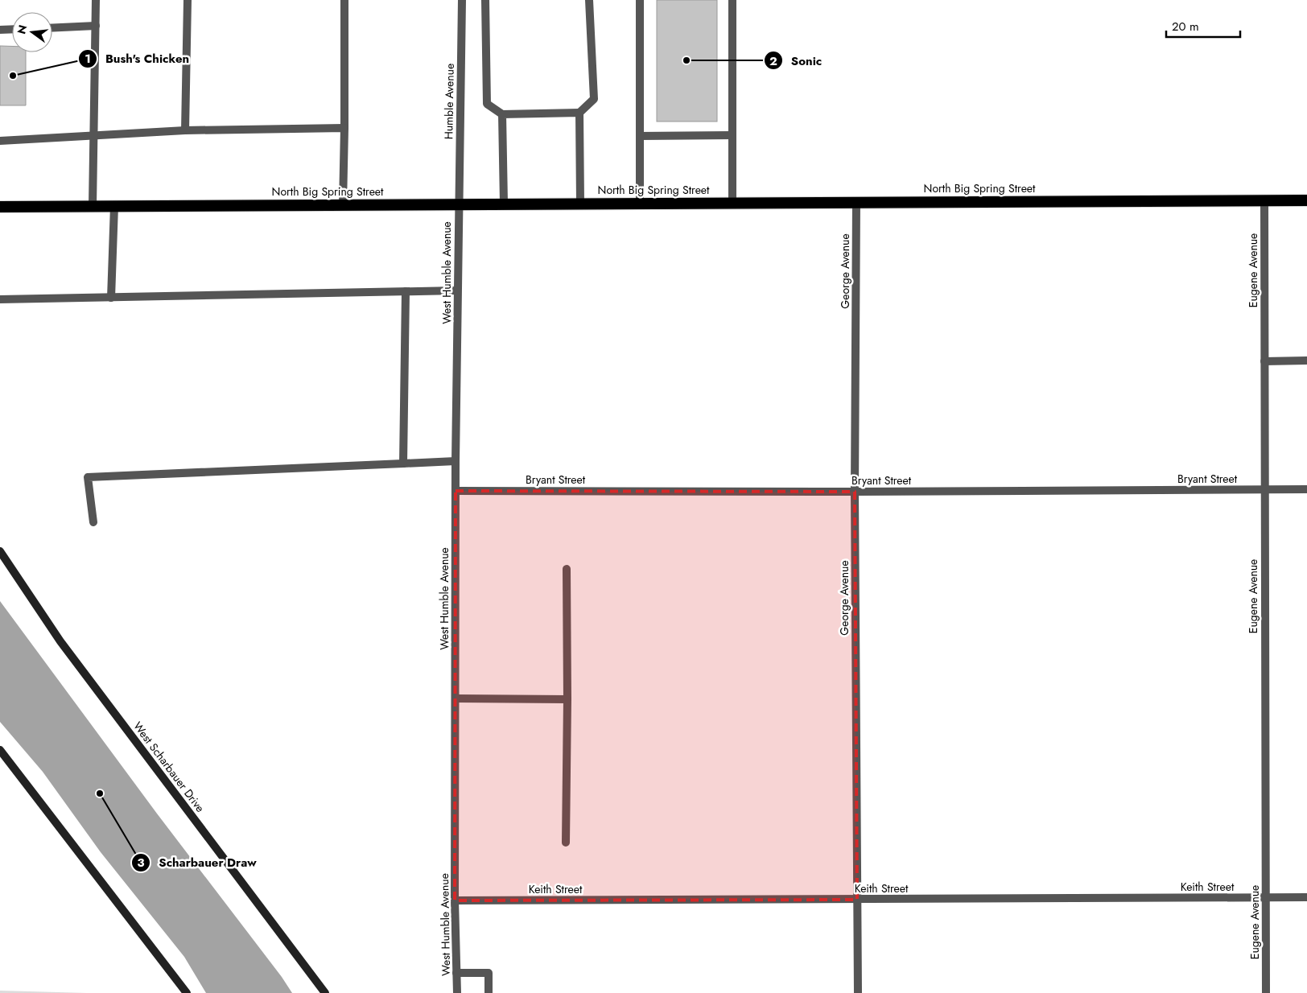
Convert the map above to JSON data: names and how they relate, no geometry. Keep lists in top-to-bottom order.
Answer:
{
  "streets": {
    "highway": ["North Big Spring Street"],
    "main road": ["West Scharbauer Drive"],
    "street": [
      "Humble Avenue",
      "Eugene Avenue",
      "George Avenue",
      "West Humble Avenue",
      "Bryant Street",
      "Keith Street"
    ]
  },
  "crossings": [
    ["Humble Avenue", "North Big Spring Street"],
    ["Humble Avenue", "West Humble Avenue"],
    ["North Big Spring Street", "Eugene Avenue"],
    ["North Big Spring Street", "George Avenue"],
    ["North Big Spring Street", "West Humble Avenue"],
    ["Eugene Avenue", "Bryant Street"],
    ["Eugene Avenue", "Keith Street"],
    ["George Avenue", "Bryant Street"],
    ["George Avenue", "Keith Street"],
    ["West Humble Avenue", "Bryant Street"],
    ["West Humble Avenue", "Keith Street"]
  ],
  "places": ["Sonic", "Bush's Chicken", "Scharbauer Draw"],
  "scale_bar": "20 m",
  "north": "left"
}
